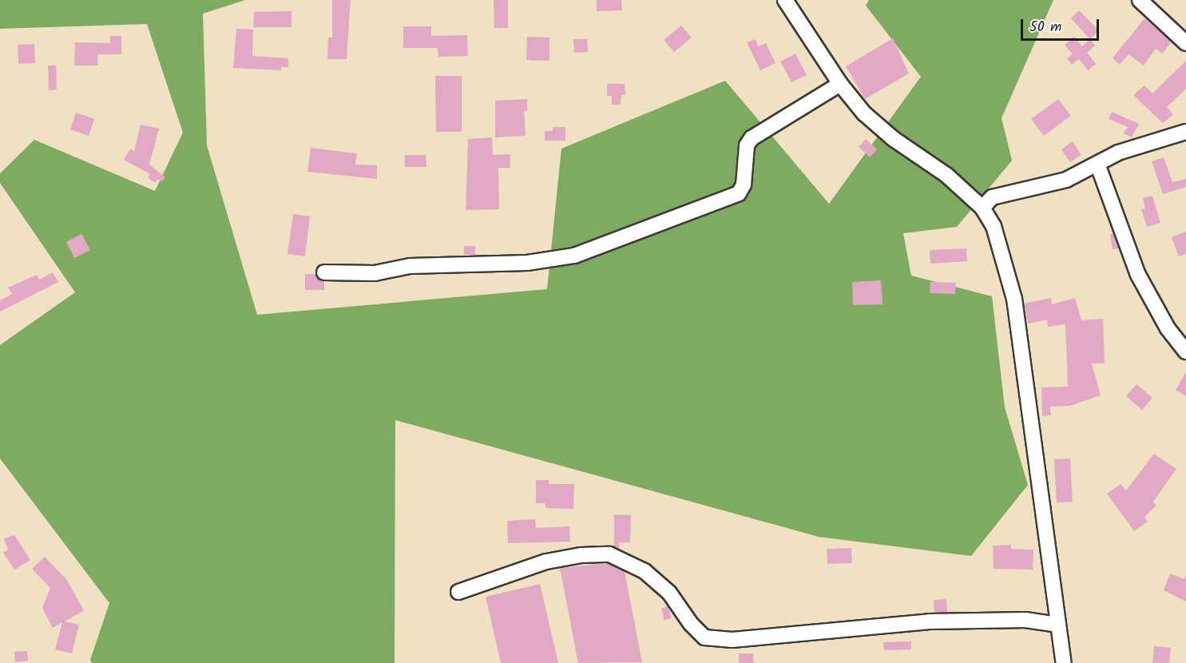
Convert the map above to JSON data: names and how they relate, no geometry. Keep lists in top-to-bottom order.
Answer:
{
  "scale_bar": "50 m"
}
